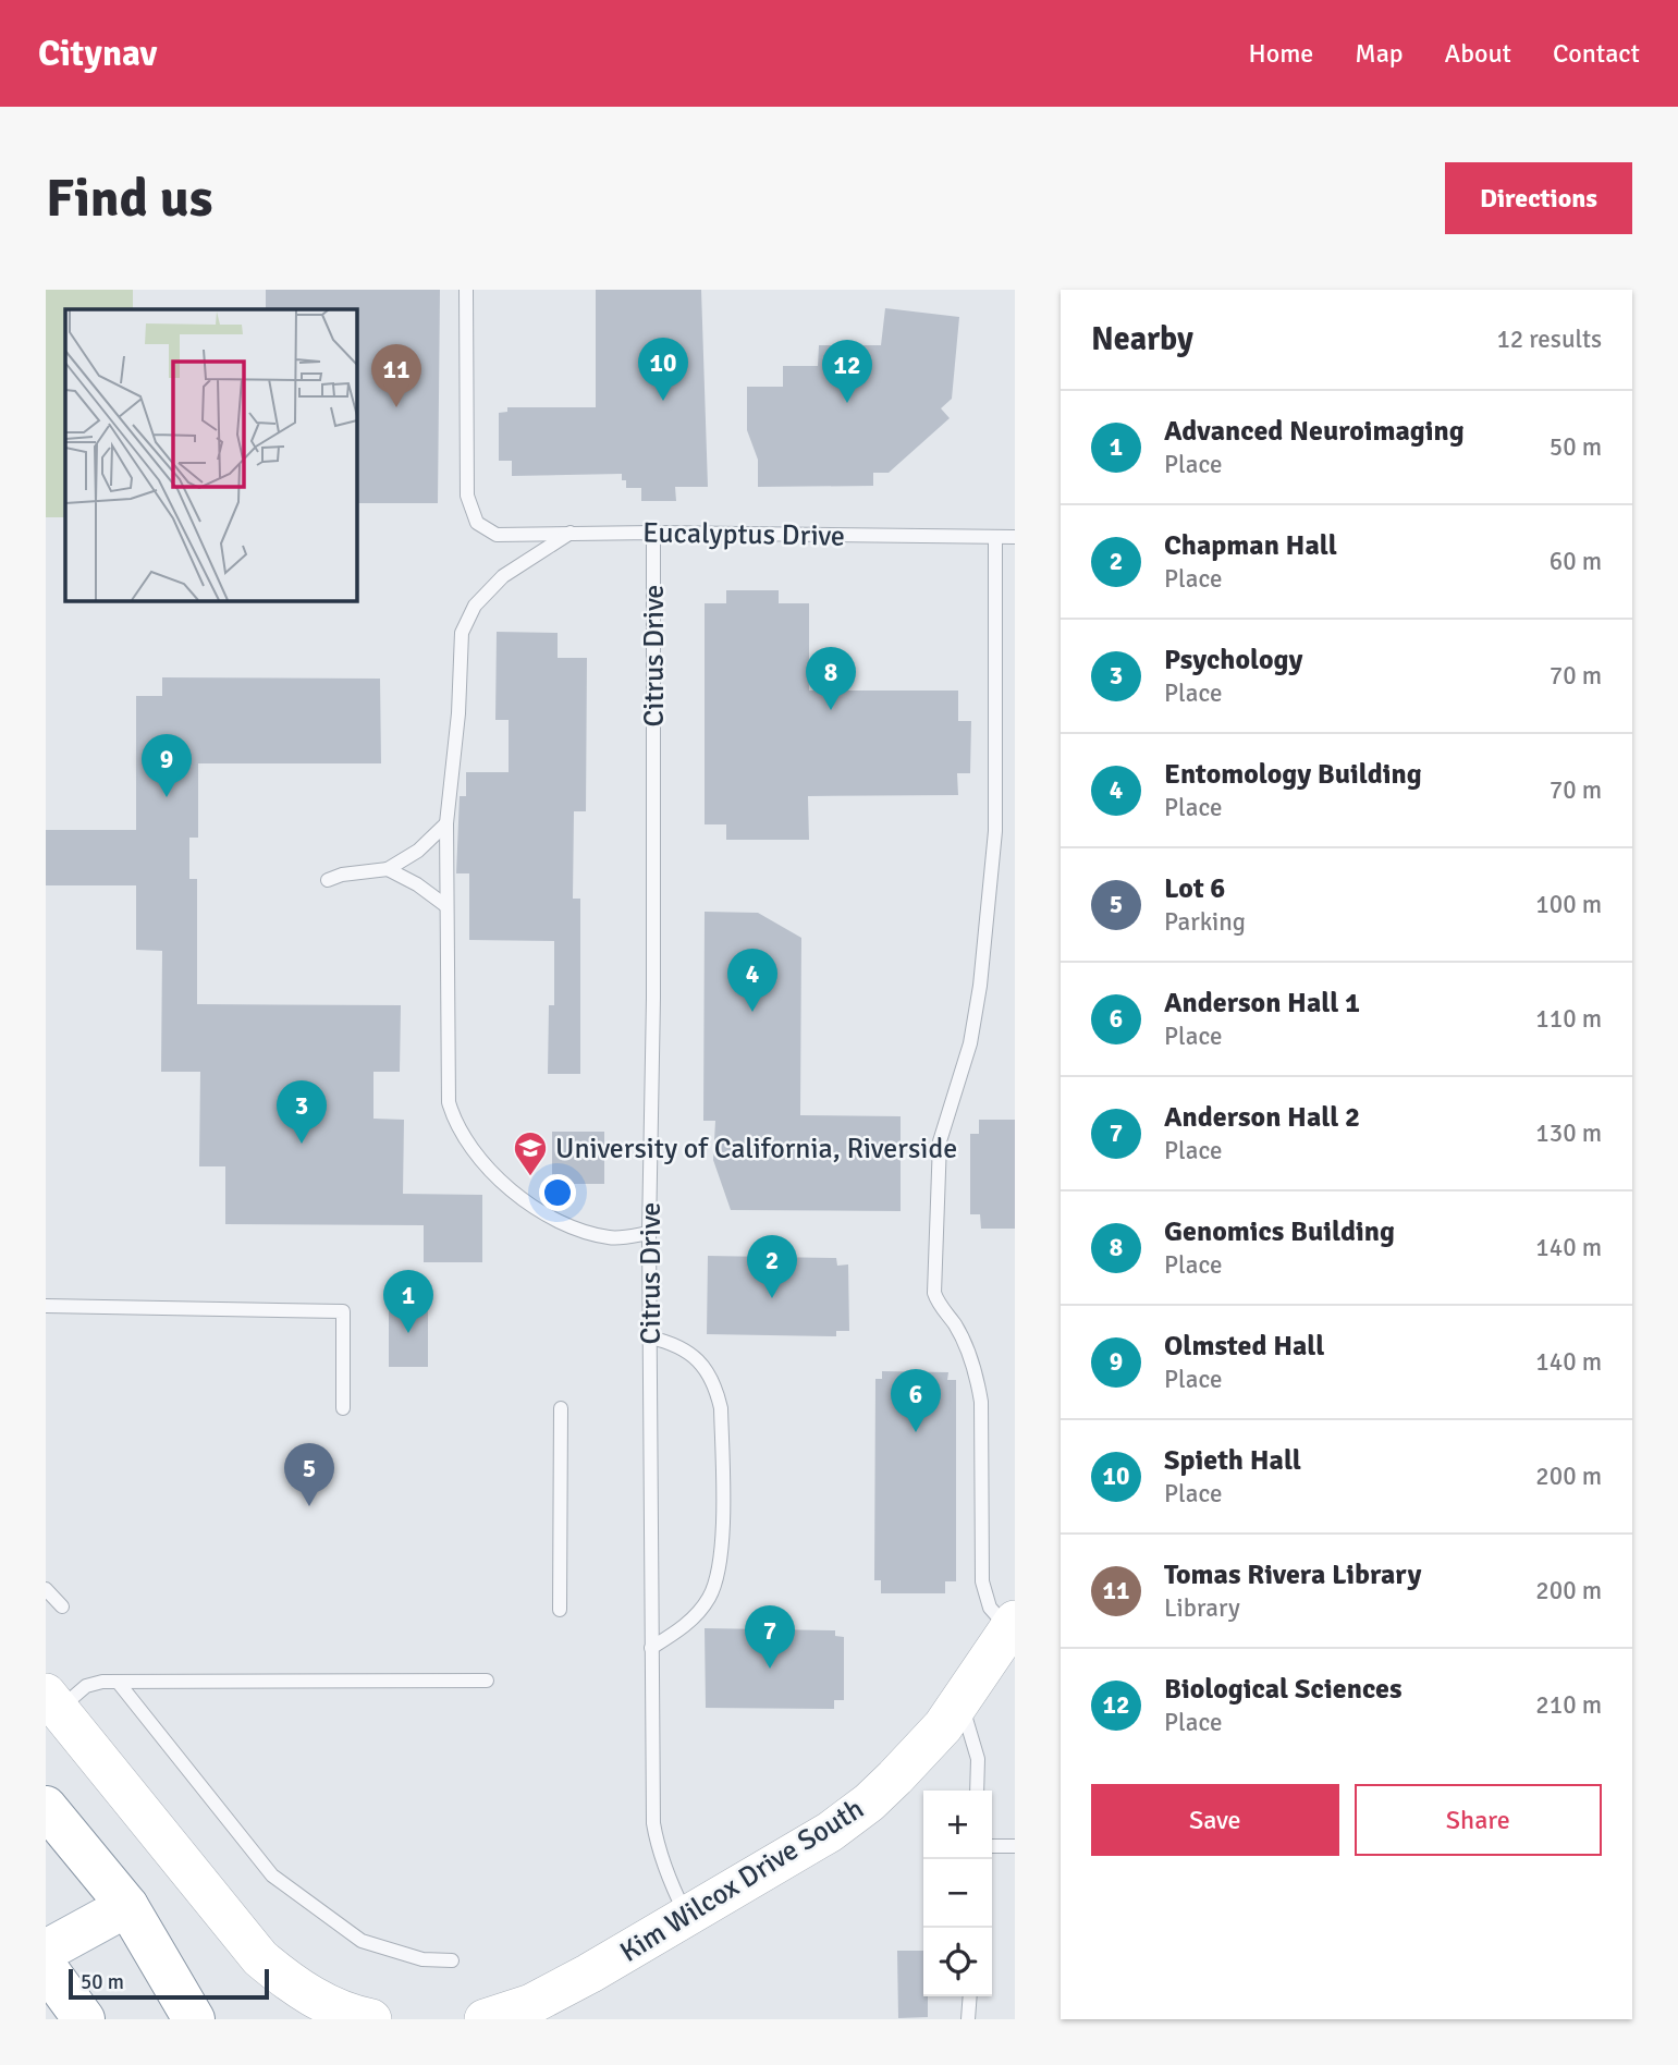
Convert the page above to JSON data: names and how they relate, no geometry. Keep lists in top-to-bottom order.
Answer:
{
  "streets": {
    "street": ["Kim Wilcox Drive South"],
    "lane": ["Eucalyptus Drive", "Citrus Drive"]
  },
  "crossings": [
    ["Eucalyptus Drive", "Citrus Drive"],
    ["Citrus Drive", "Kim Wilcox Drive South"]
  ],
  "places": {
    "school or university": ["University of California, Riverside"]
  },
  "scale_bar": "50 m",
  "page": {
    "header": "Citynav",
    "nav": [
      "Home",
      "Map",
      "About",
      "Contact"
    ],
    "buttons": [
      "Directions",
      ["Save", "Share"]
    ],
    "title": "Find us",
    "heading": ["Nearby", "12 results"],
    "pins": [
      "10",
      "12",
      "11",
      "8",
      "9",
      "4",
      "3",
      "2",
      "1",
      "6",
      "5",
      "7"
    ],
    "list": [
      {
        "mark": "1",
        "name": "Advanced Neuroimaging",
        "note": "Place",
        "value": "50 m"
      },
      {
        "mark": "2",
        "name": "Chapman Hall",
        "note": "Place",
        "value": "60 m"
      },
      {
        "mark": "3",
        "name": "Psychology",
        "note": "Place",
        "value": "70 m"
      },
      {
        "mark": "4",
        "name": "Entomology Building",
        "note": "Place",
        "value": "70 m"
      },
      {
        "mark": "5",
        "name": "Lot 6",
        "note": "Parking",
        "value": "100 m"
      },
      {
        "mark": "6",
        "name": "Anderson Hall 1",
        "note": "Place",
        "value": "110 m"
      },
      {
        "mark": "7",
        "name": "Anderson Hall 2",
        "note": "Place",
        "value": "130 m"
      },
      {
        "mark": "8",
        "name": "Genomics Building",
        "note": "Place",
        "value": "140 m"
      },
      {
        "mark": "9",
        "name": "Olmsted Hall",
        "note": "Place",
        "value": "140 m"
      },
      {
        "mark": "10",
        "name": "Spieth Hall",
        "note": "Place",
        "value": "200 m"
      },
      {
        "mark": "11",
        "name": "Tomas Rivera Library",
        "note": "Library",
        "value": "200 m"
      },
      {
        "mark": "12",
        "name": "Biological Sciences",
        "note": "Place",
        "value": "210 m"
      }
    ],
    "map_buttons": ["+", "−"],
    "scale": "50 m"
  }
}
